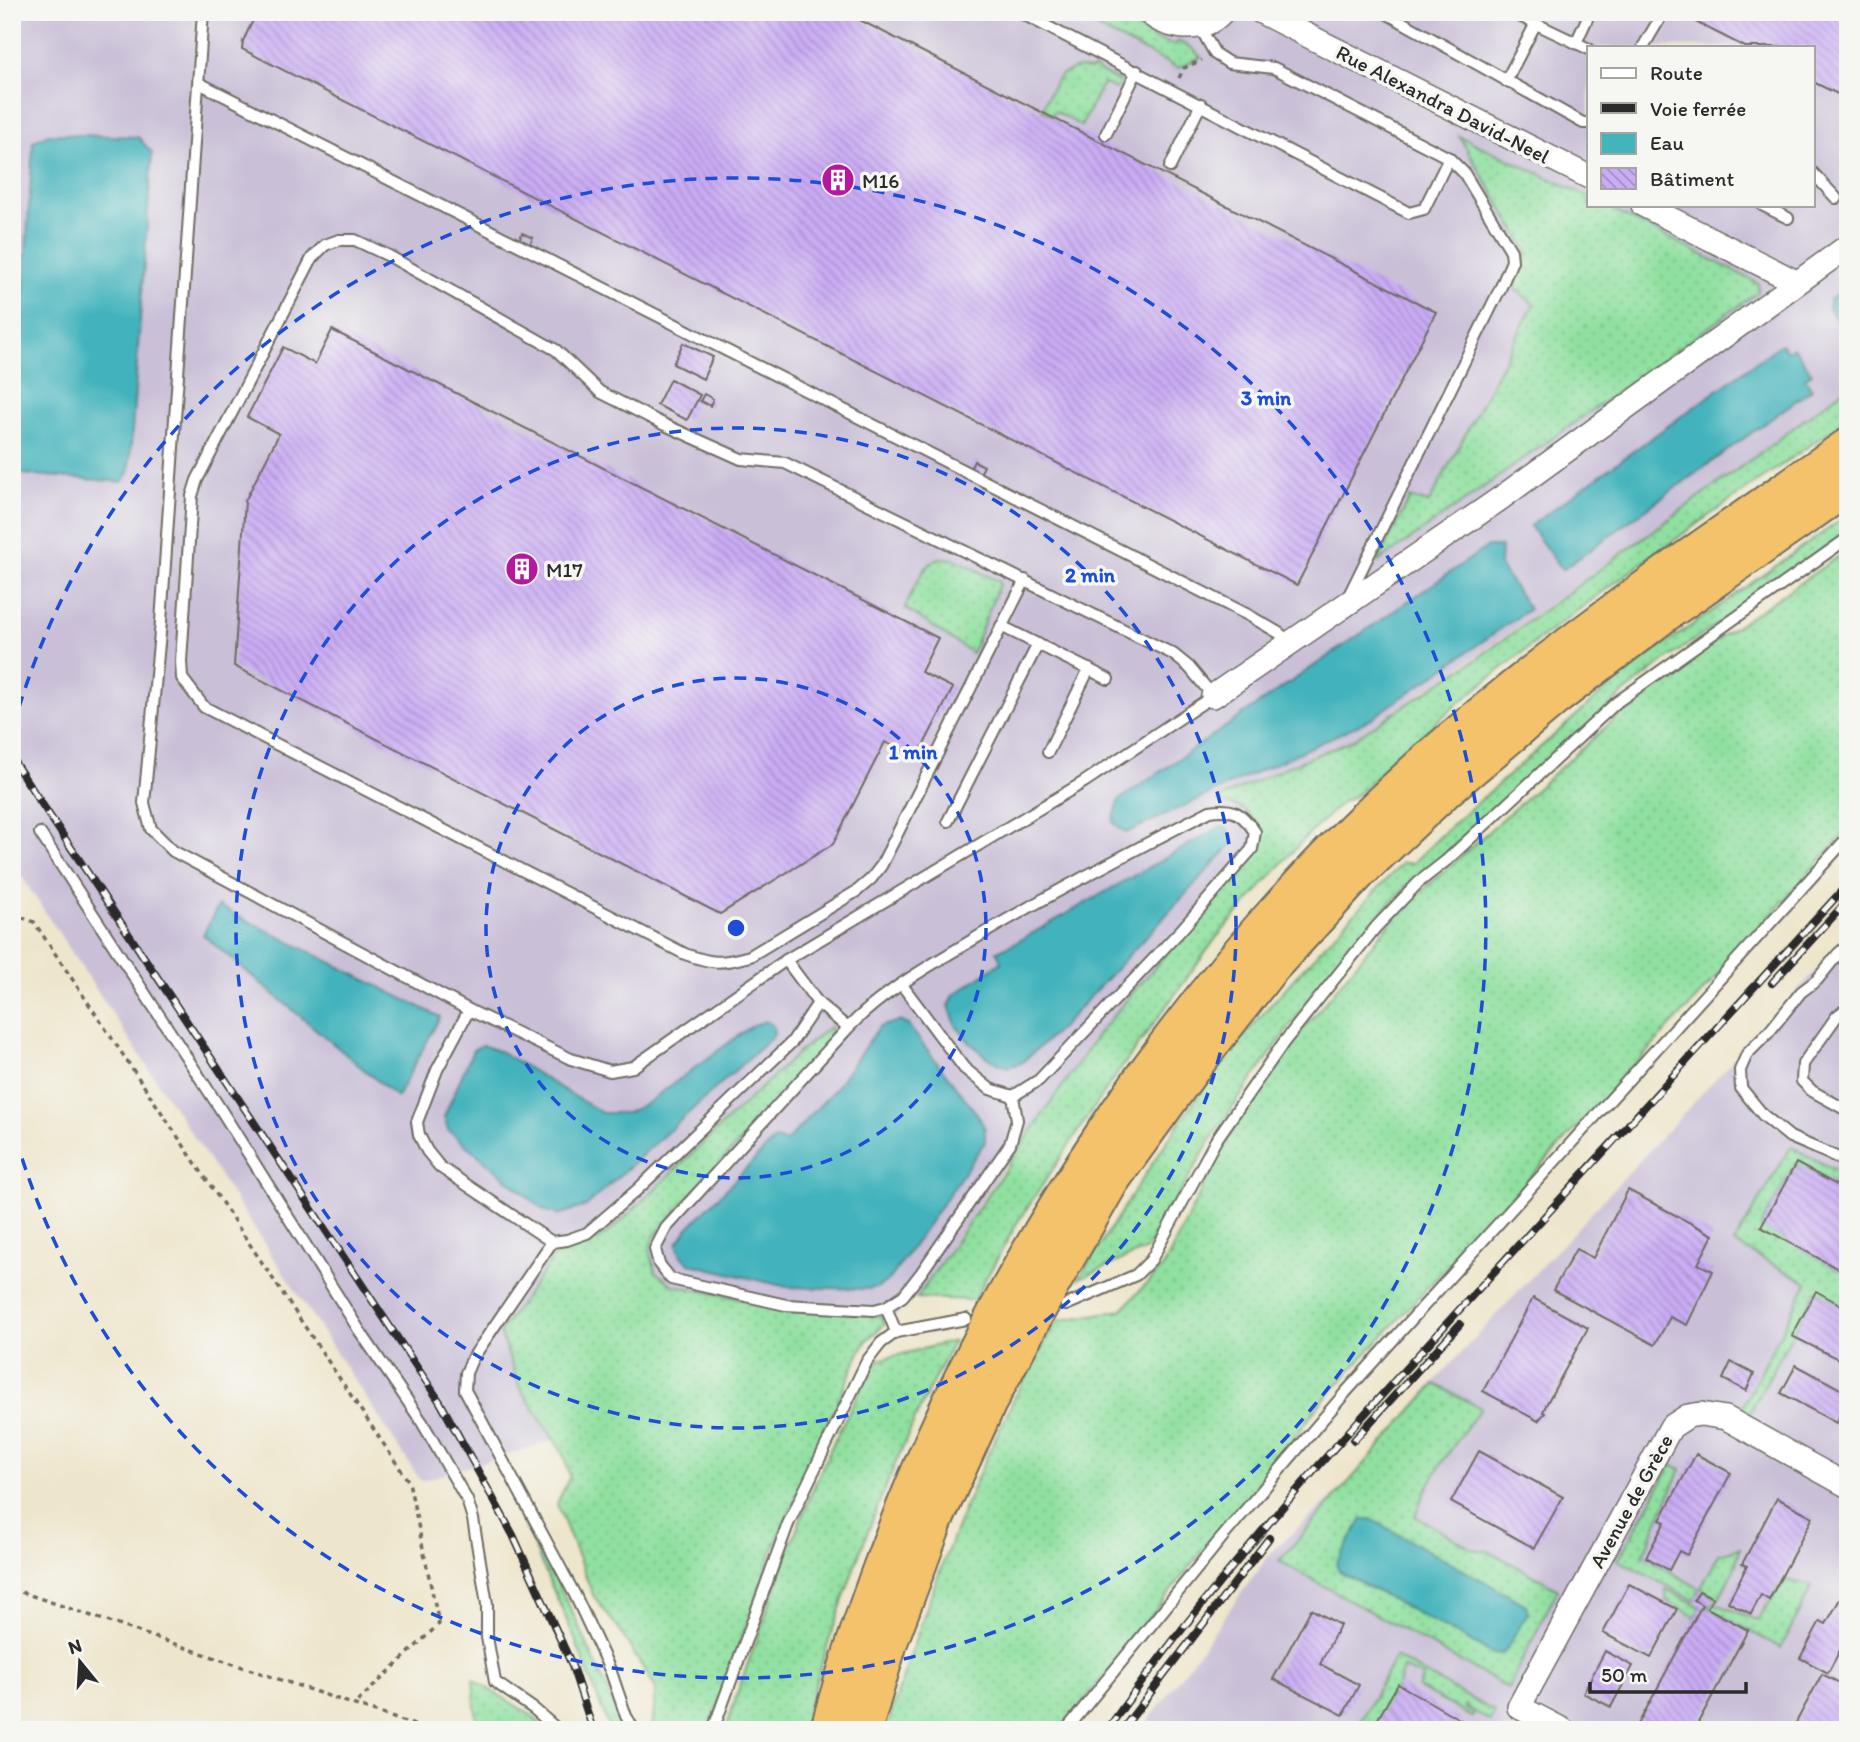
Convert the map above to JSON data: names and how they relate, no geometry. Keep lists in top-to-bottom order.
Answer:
{
  "streets": {
    "street": ["Rue Alexandra David-Neel", "Avenue de Grèce"]
  },
  "places": {
    "building": ["M16", "M17"]
  },
  "legend": [
    "Route",
    "Voie ferrée",
    "Eau",
    "Bâtiment"
  ],
  "scale_bar": "50 m",
  "north": "top",
  "rings": ["3 min", "2 min", "1 min"]
}
